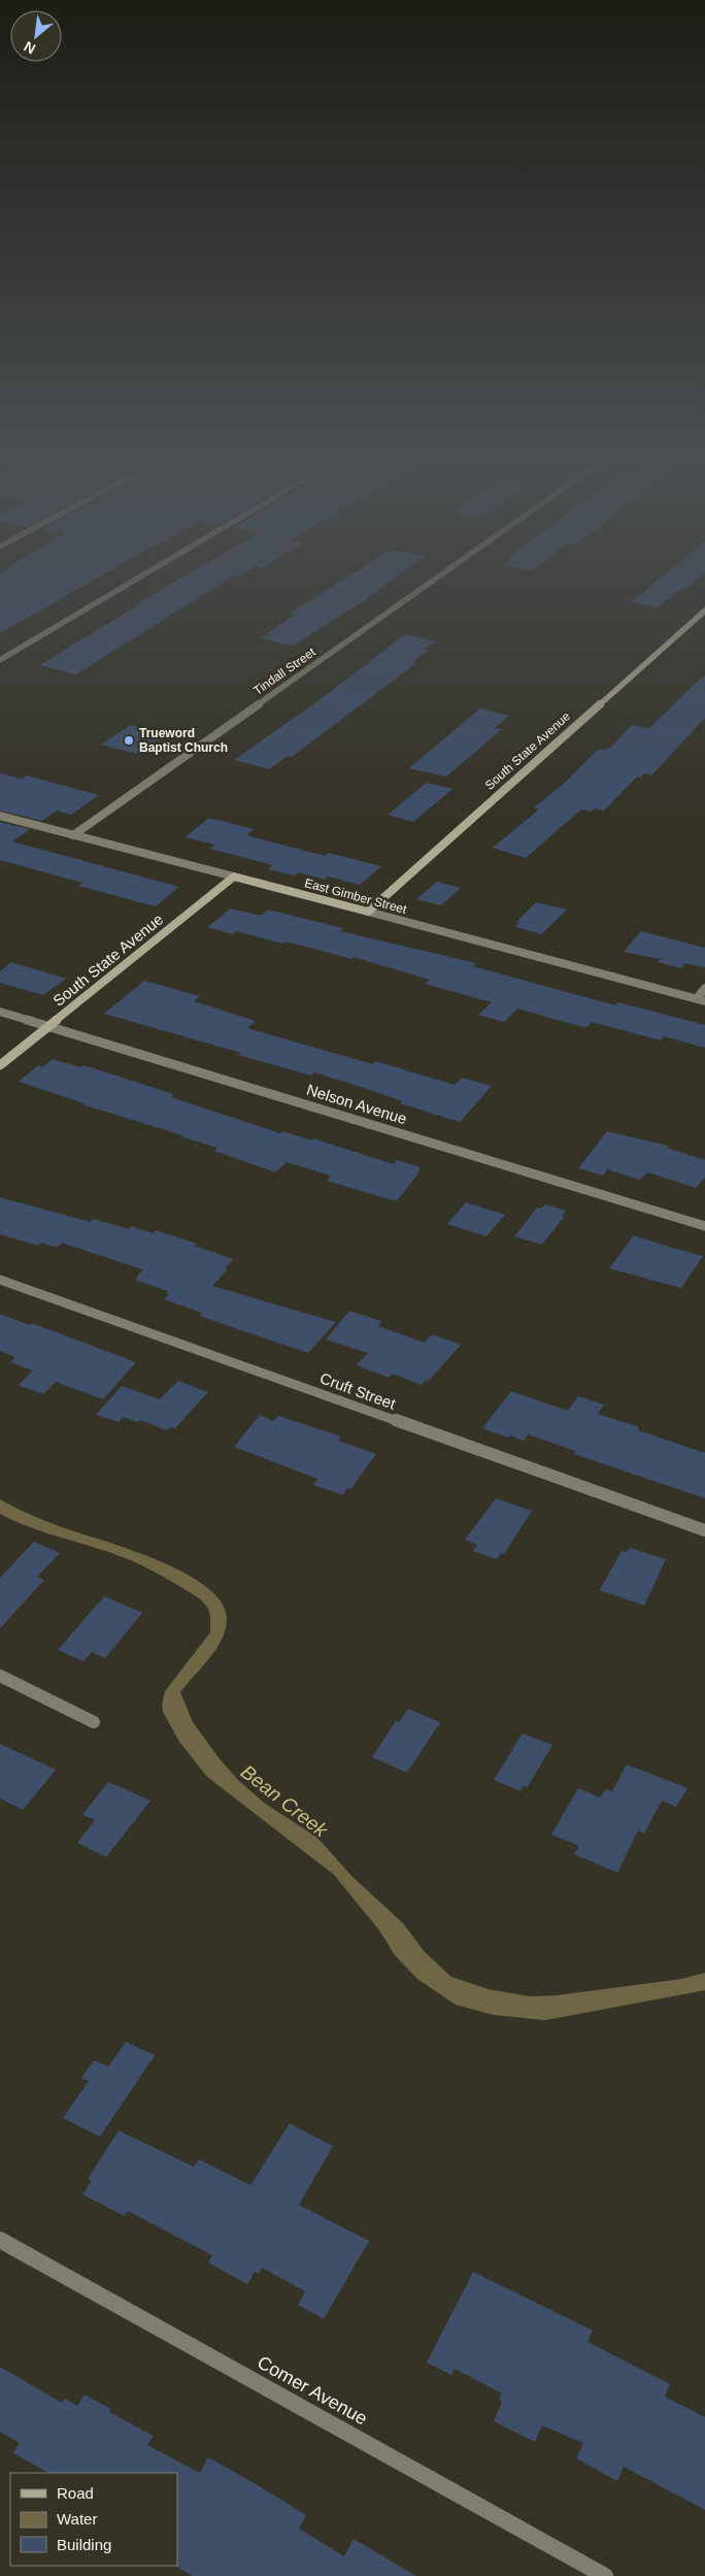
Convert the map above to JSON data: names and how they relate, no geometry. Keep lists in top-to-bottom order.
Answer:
{
  "streets": {
    "street": [
      "Tindall Street",
      "South State Avenue",
      "East Gimber Street",
      "Nelson Avenue",
      "Cruft Street",
      "Comer Avenue"
    ]
  },
  "crossings": [
    ["Tindall Street", "East Gimber Street"],
    ["South State Avenue", "East Gimber Street"],
    ["South State Avenue", "Nelson Avenue"]
  ],
  "water": ["Bean Creek"],
  "places": ["Trueword Baptist Church"],
  "legend": ["Road", "Water", "Building"],
  "north": "bottom left"
}
